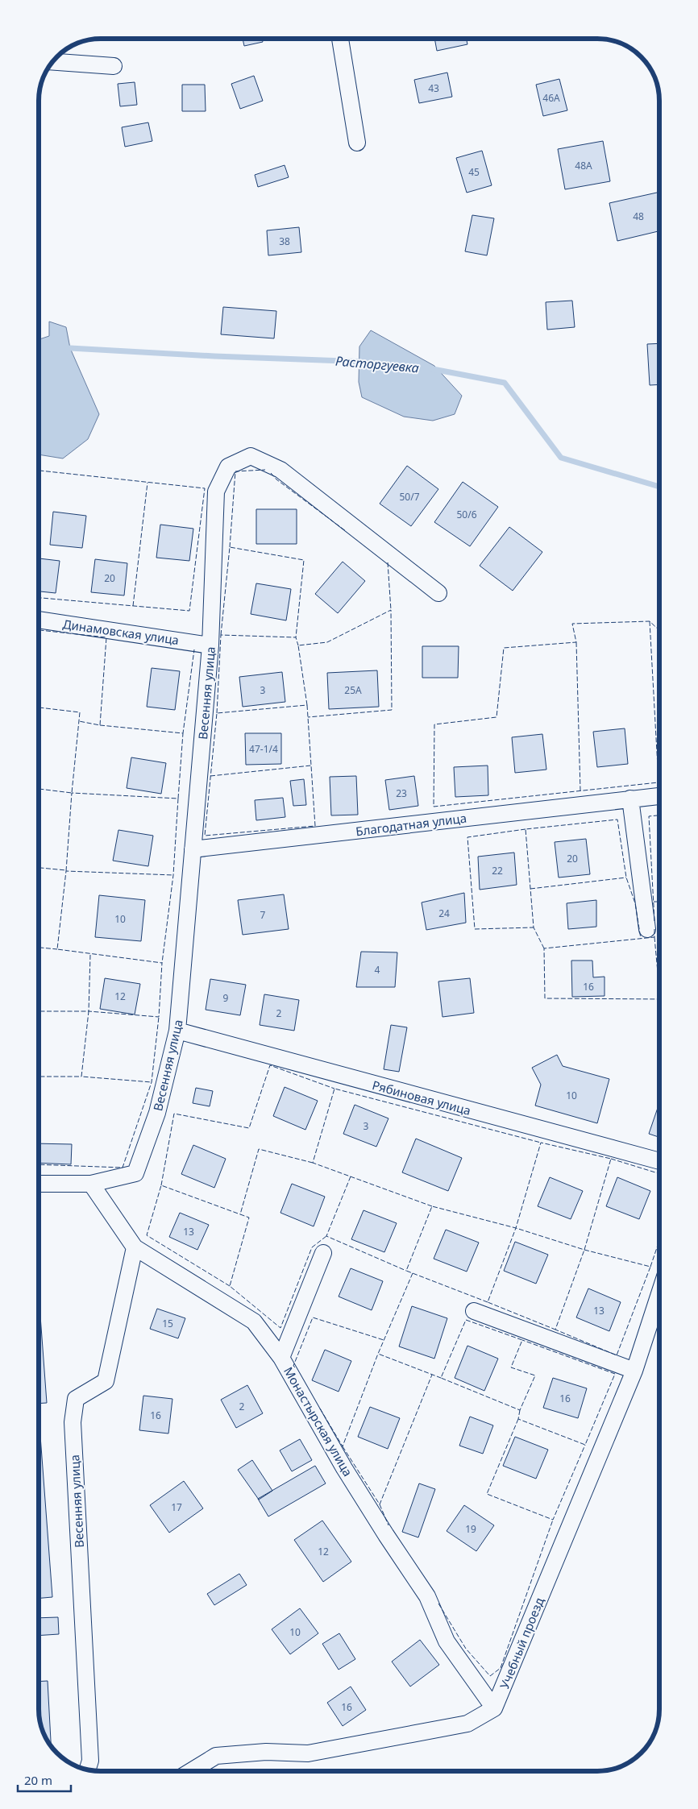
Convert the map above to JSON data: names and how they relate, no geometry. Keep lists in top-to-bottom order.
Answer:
{
  "streets": {
    "street": [
      "Динамовская улица",
      "Весенняя улица",
      "Благодатная улица",
      "Рябиновая улица",
      "Монастырская улица",
      "Учебный проезд"
    ]
  },
  "crossings": [
    ["Динамовская улица", "Весенняя улица"],
    ["Весенняя улица", "Благодатная улица"],
    ["Весенняя улица", "Рябиновая улица"],
    ["Весенняя улица", "Монастырская улица"],
    ["Монастырская улица", "Учебный проезд"]
  ],
  "water": ["Расторгуевка"],
  "house_numbers": [
    "43",
    "46А",
    "48А",
    "45",
    "48",
    "38",
    "50/7",
    "50/6",
    "20",
    "3",
    "25А",
    "47-1/4",
    "23",
    "20",
    "22",
    "24",
    "7",
    "10",
    "4",
    "16",
    "12",
    "9",
    "2",
    "10",
    "3",
    "13",
    "13",
    "15",
    "16",
    "2",
    "16",
    "17",
    "19",
    "12",
    "10",
    "16"
  ],
  "scale_bar": "20 m"
}
